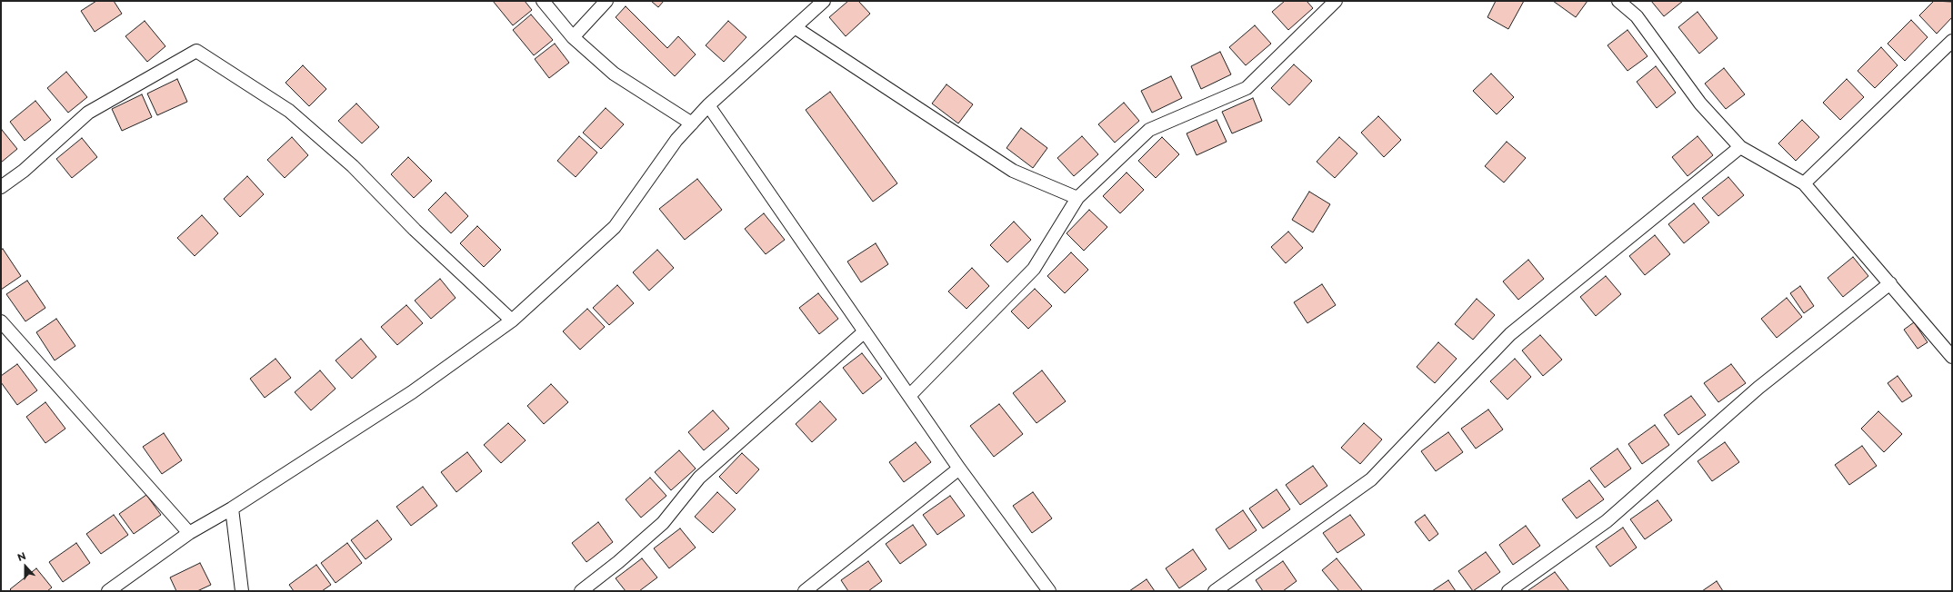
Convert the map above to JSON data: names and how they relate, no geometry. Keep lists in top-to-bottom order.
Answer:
{
  "north": "top"
}
